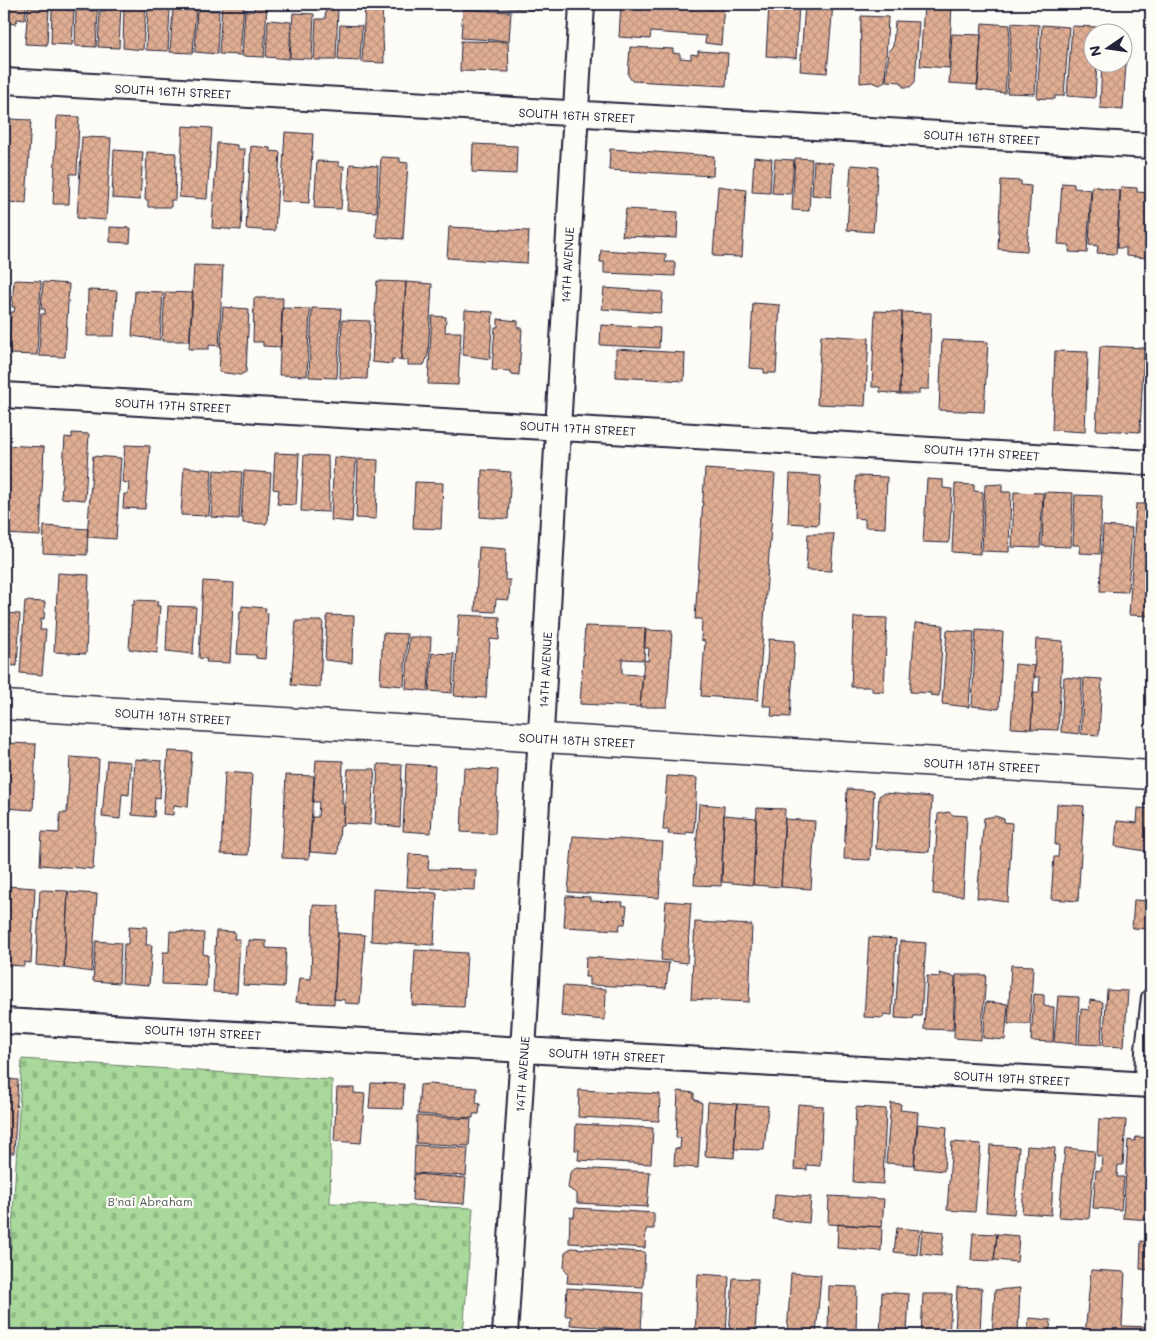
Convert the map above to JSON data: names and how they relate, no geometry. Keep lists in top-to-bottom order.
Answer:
{
  "streets": {
    "street": [
      "SOUTH 16TH STREET",
      "14TH AVENUE",
      "SOUTH 17TH STREET",
      "SOUTH 18TH STREET",
      "SOUTH 19TH STREET"
    ]
  },
  "crossings": [
    ["SOUTH 16TH STREET", "14TH AVENUE"],
    ["14TH AVENUE", "SOUTH 17TH STREET"],
    ["14TH AVENUE", "SOUTH 18TH STREET"],
    ["14TH AVENUE", "SOUTH 19TH STREET"]
  ],
  "parks": ["B'nai Abraham"],
  "north": "left"
}
